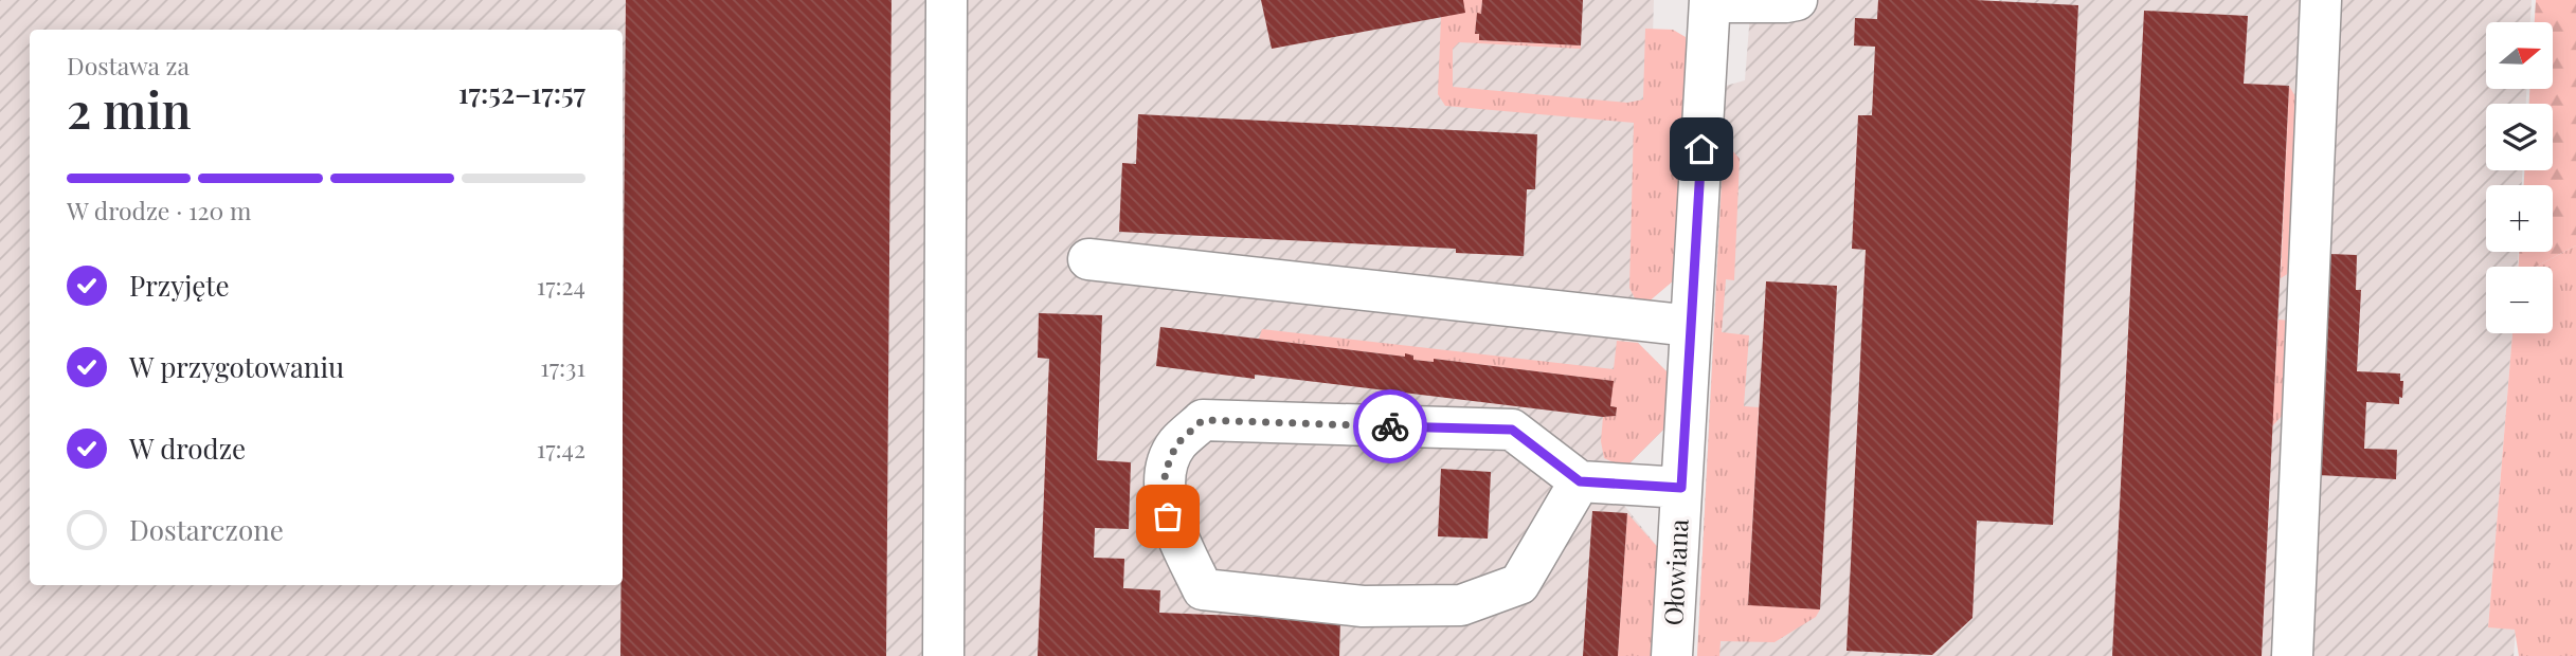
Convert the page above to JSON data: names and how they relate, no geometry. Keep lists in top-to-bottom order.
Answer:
{
  "streets": {
    "street": ["Ołowiana"]
  },
  "north": "right",
  "page": {
    "map_buttons": ["+", "−"],
    "heading": ["2 min", "Dostawa za", "17:52–17:57"],
    "bar": "W drodze · 120 m",
    "list": [
      ["Przyjęte", "17:24"],
      ["W przygotowaniu", "17:31"],
      ["W drodze", "17:42"],
      "Dostarczone"
    ]
  }
}
